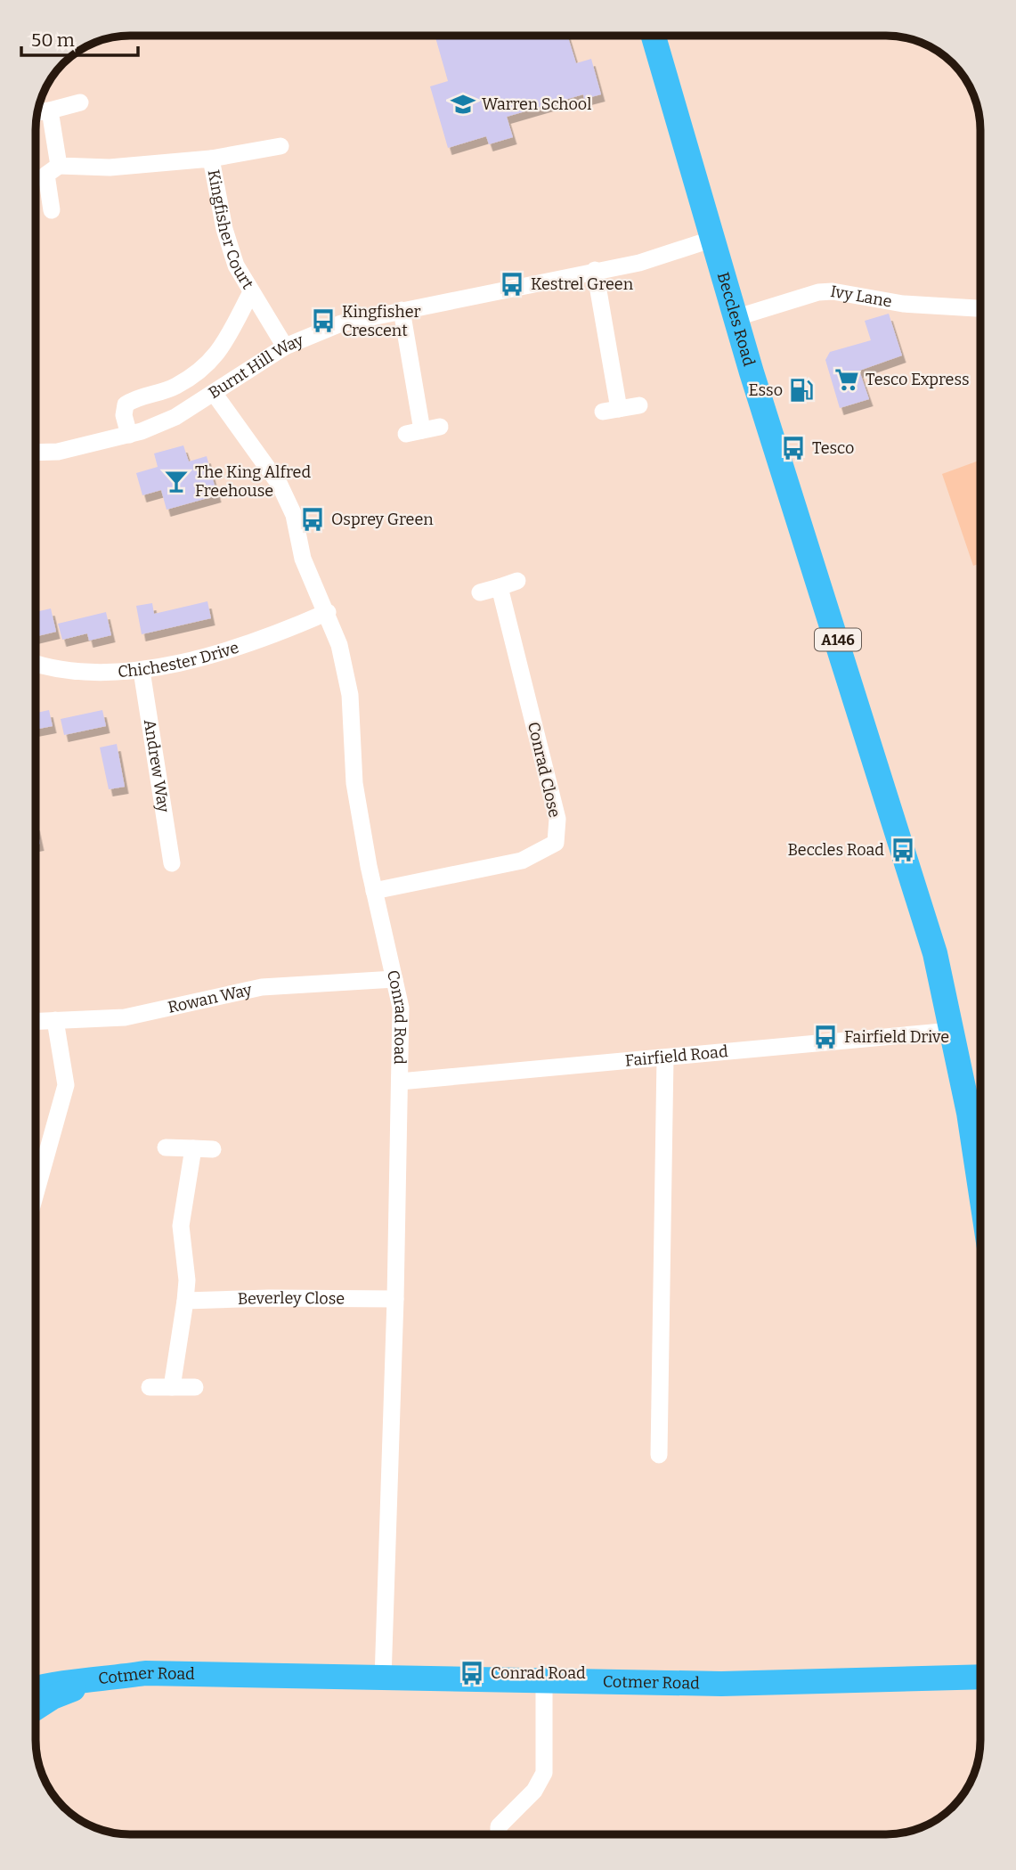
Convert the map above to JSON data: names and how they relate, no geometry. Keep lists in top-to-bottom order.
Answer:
{
  "streets": {
    "highway": ["Beccles Road", "A146", "Cotmer Road"],
    "street": [
      "Kingfisher Court",
      "Ivy Lane",
      "Burnt Hill Way",
      "Chichester Drive",
      "Andrew Way",
      "Conrad Close",
      "Rowan Way",
      "Conrad Road",
      "Fairfield Road",
      "Beverley Close"
    ]
  },
  "crossings": [
    ["Kingfisher Court", "Burnt Hill Way"],
    ["Ivy Lane", "Beccles Road"],
    ["Beccles Road", "Burnt Hill Way"],
    ["Beccles Road", "Fairfield Road"],
    ["Burnt Hill Way", "Conrad Road"],
    ["Chichester Drive", "Andrew Way"],
    ["Chichester Drive", "Conrad Road"],
    ["Conrad Close", "Conrad Road"],
    ["Rowan Way", "Conrad Road"],
    ["Conrad Road", "Fairfield Road"],
    ["Conrad Road", "Beverley Close"],
    ["Conrad Road", "Cotmer Road"]
  ],
  "places": {
    "school or university": ["Warren School"],
    "bus stop": [
      "Kestrel Green",
      "Kingfisher Crescent",
      "Tesco",
      "Osprey Green",
      "Beccles Road",
      "Fairfield Drive",
      "Conrad Road"
    ],
    "supermarket": ["Tesco Express"],
    "fuel station": ["Esso"],
    "bar": ["The King Alfred Freehouse"]
  },
  "scale_bar": "50 m"
}
